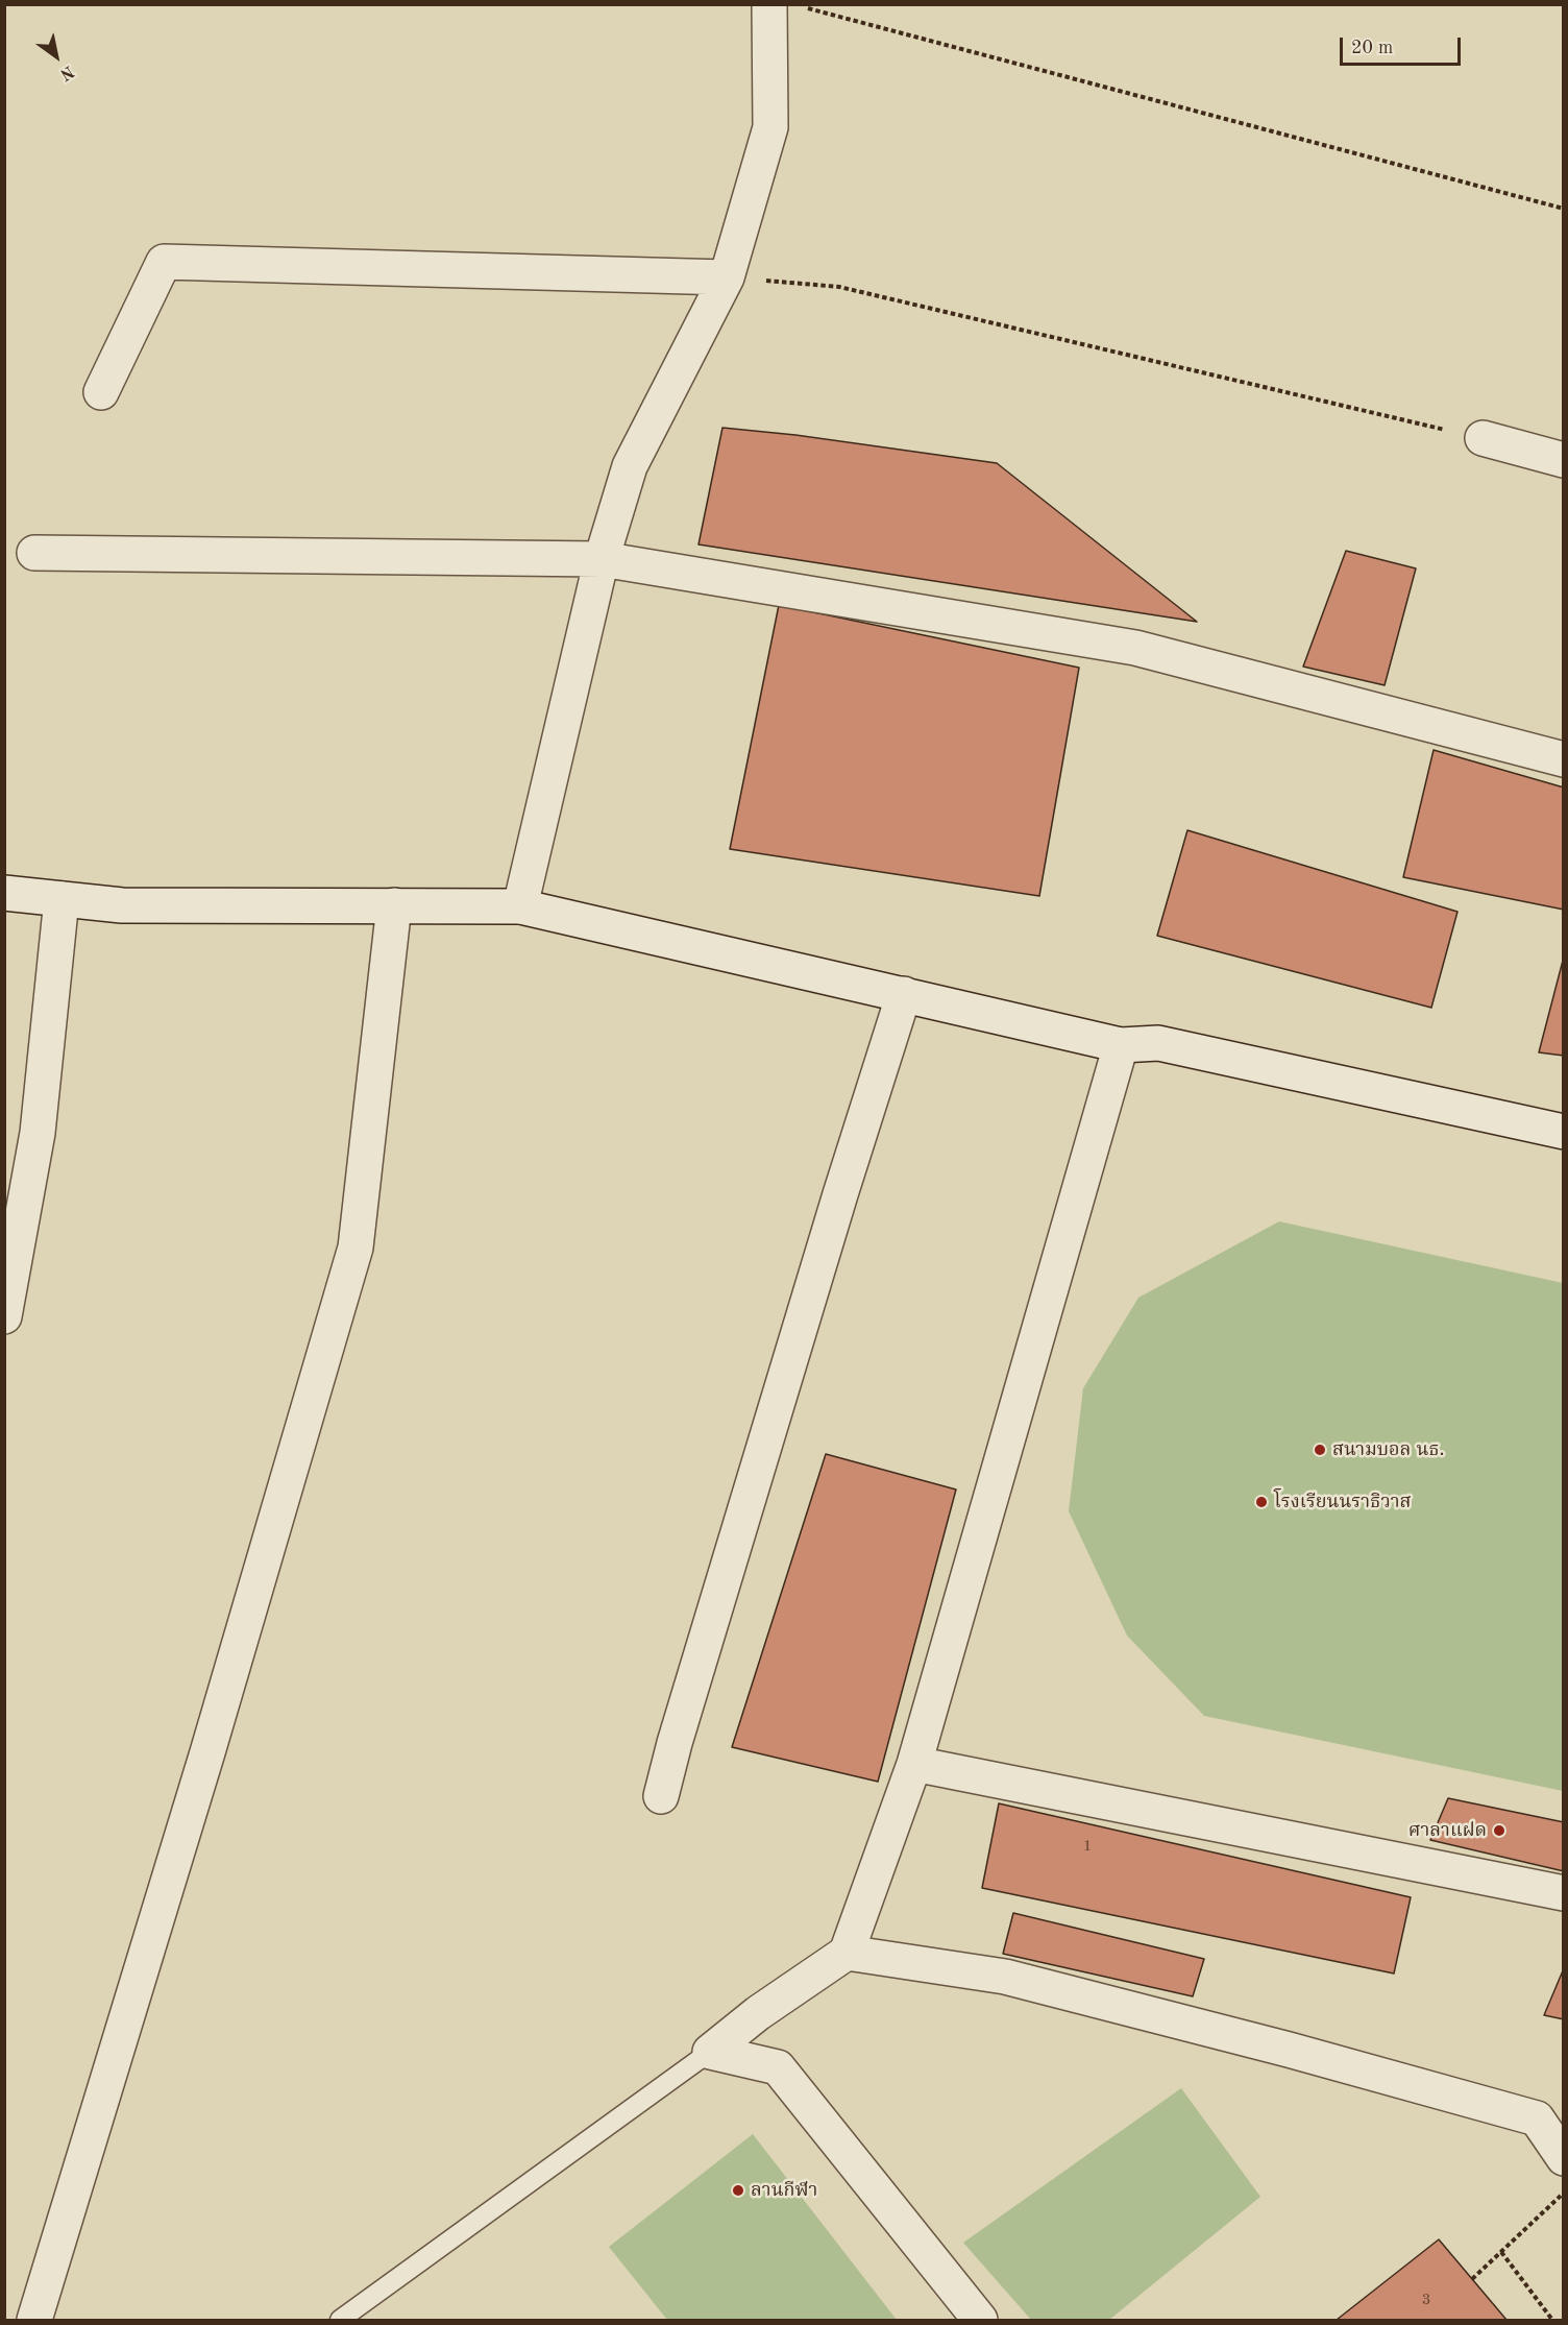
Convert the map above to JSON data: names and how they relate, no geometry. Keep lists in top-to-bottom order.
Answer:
{
  "places": [
    "สนามบอล นธ.",
    "โรงเรียนนราธิวาส",
    "ศาลาแฝด",
    "ลานกีฬา"
  ],
  "house_numbers": ["1", "3"],
  "scale_bar": "20 m",
  "north": "bottom right"
}
